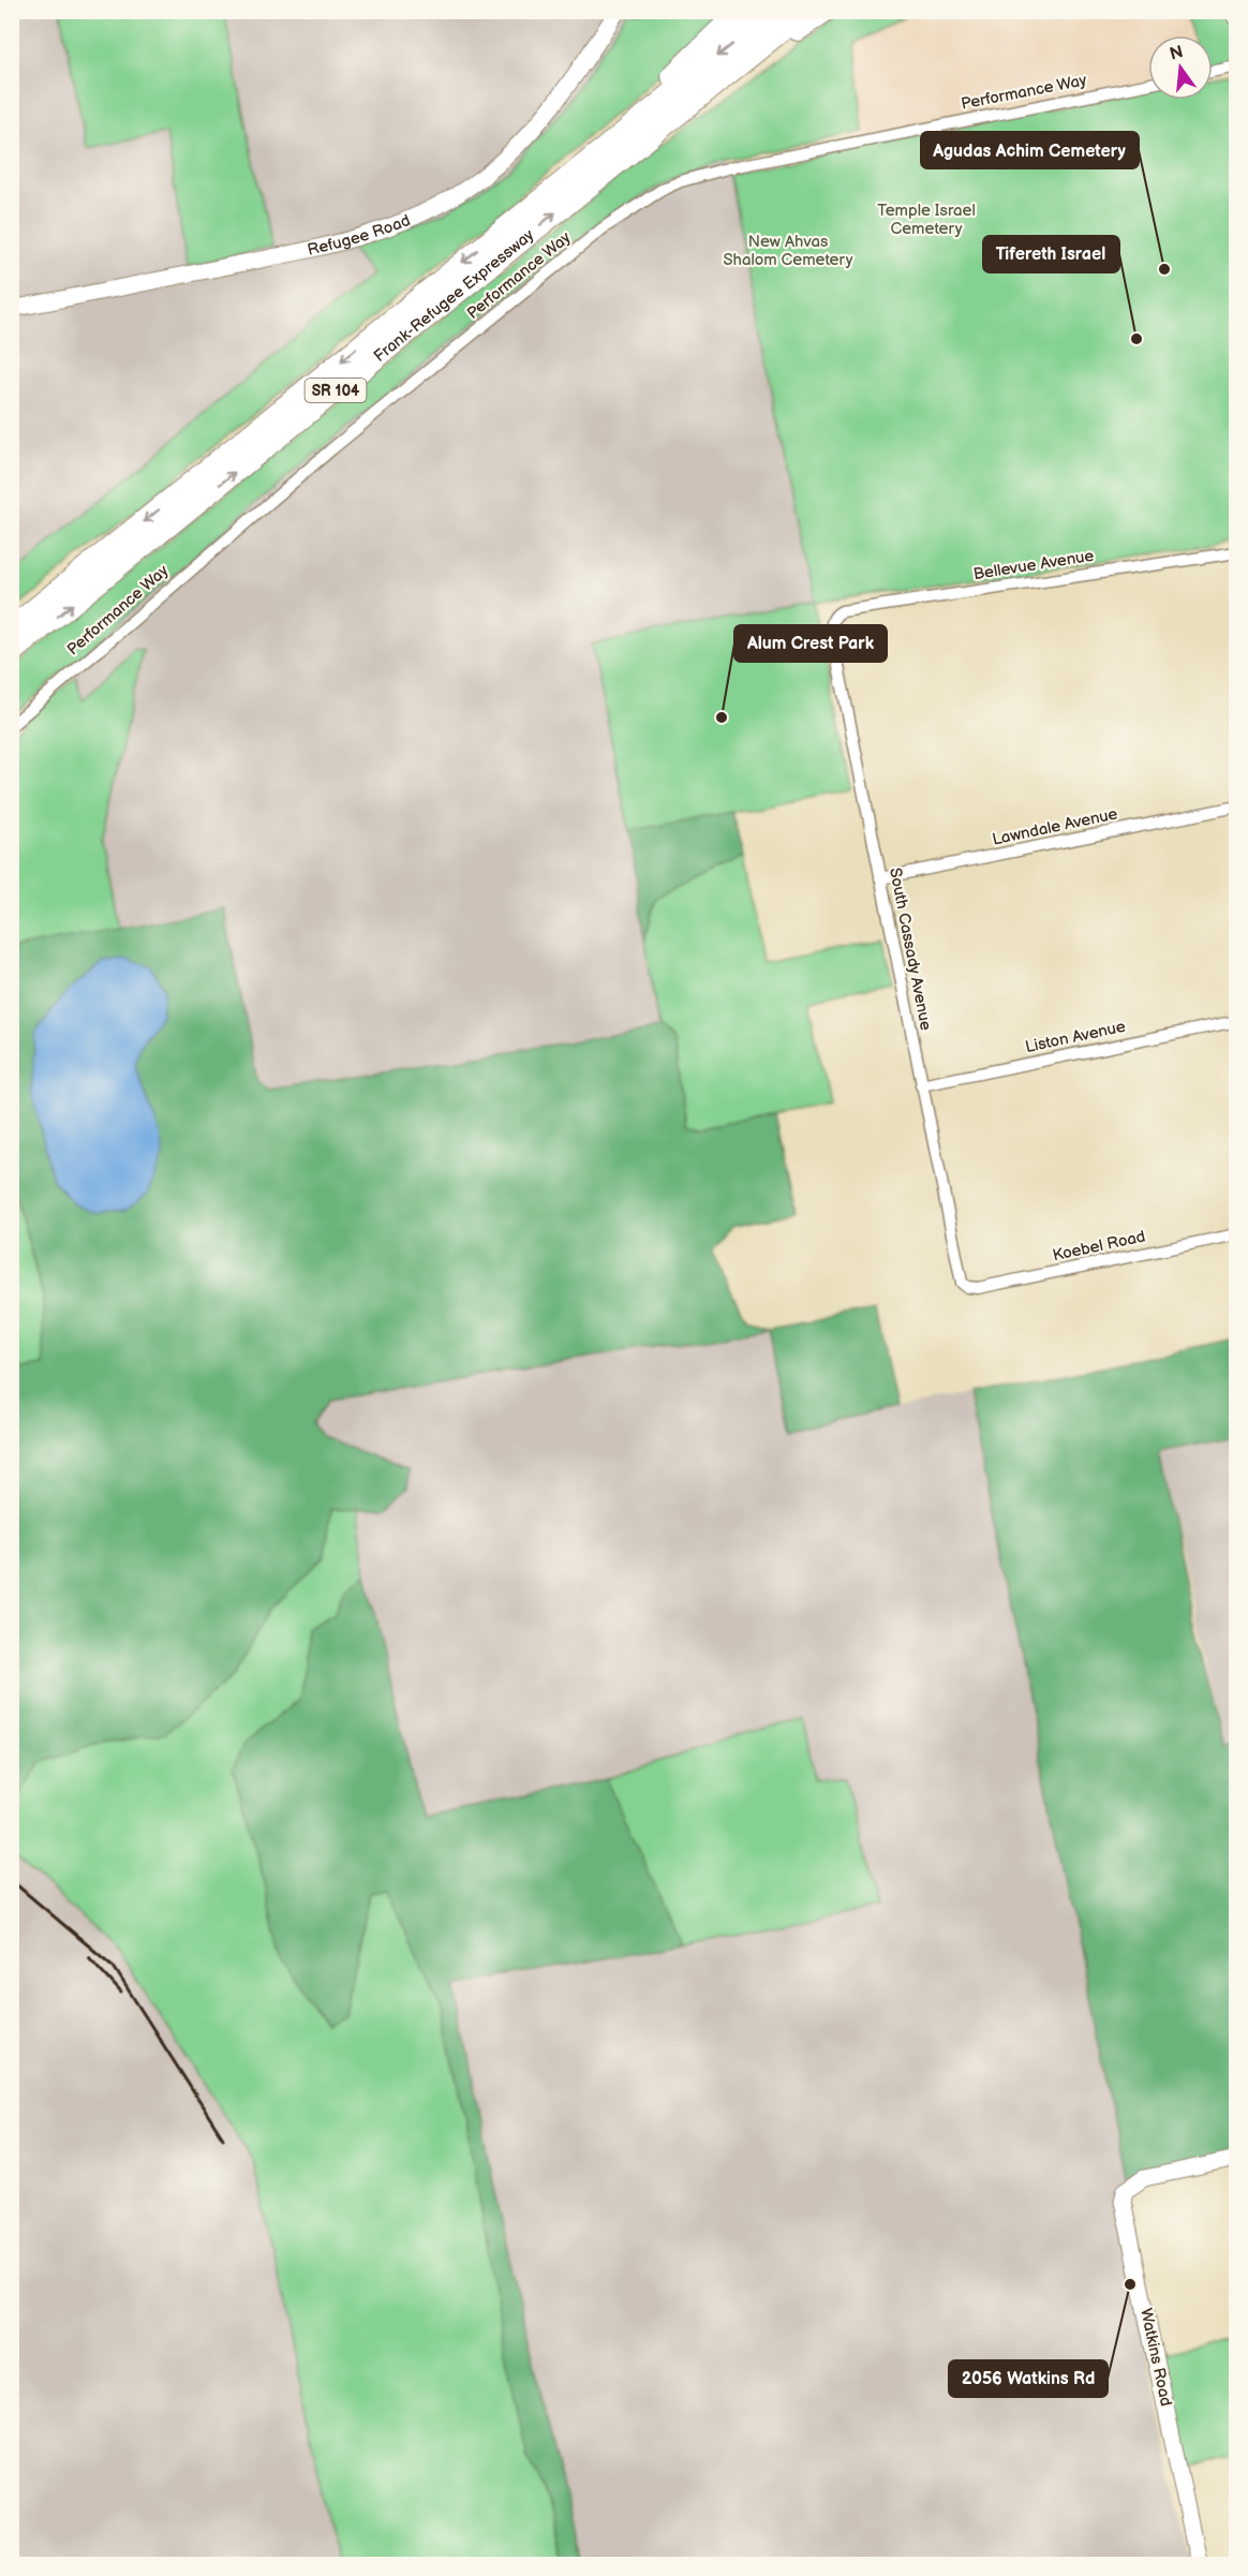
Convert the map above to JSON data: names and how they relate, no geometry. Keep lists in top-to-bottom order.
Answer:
{
  "streets": {
    "highway": ["Frank-Refugee Expressway", "SR 104"],
    "main road": ["Refugee Road", "Watkins Road"],
    "street": [
      "Performance Way",
      "Bellevue Avenue",
      "Lawndale Avenue",
      "South Cassady Avenue",
      "Liston Avenue",
      "Koebel Road"
    ]
  },
  "crossings": [
    ["Bellevue Avenue", "South Cassady Avenue"],
    ["Lawndale Avenue", "South Cassady Avenue"],
    ["South Cassady Avenue", "Liston Avenue"],
    ["South Cassady Avenue", "Koebel Road"]
  ],
  "parks": ["Temple Israel Cemetery", "New Ahvas Shalom Cemetery"],
  "places": [
    "Agudas Achim Cemetery",
    "Tifereth Israel",
    "Alum Crest Park",
    "2056 Watkins Rd"
  ],
  "north": "top"
}
